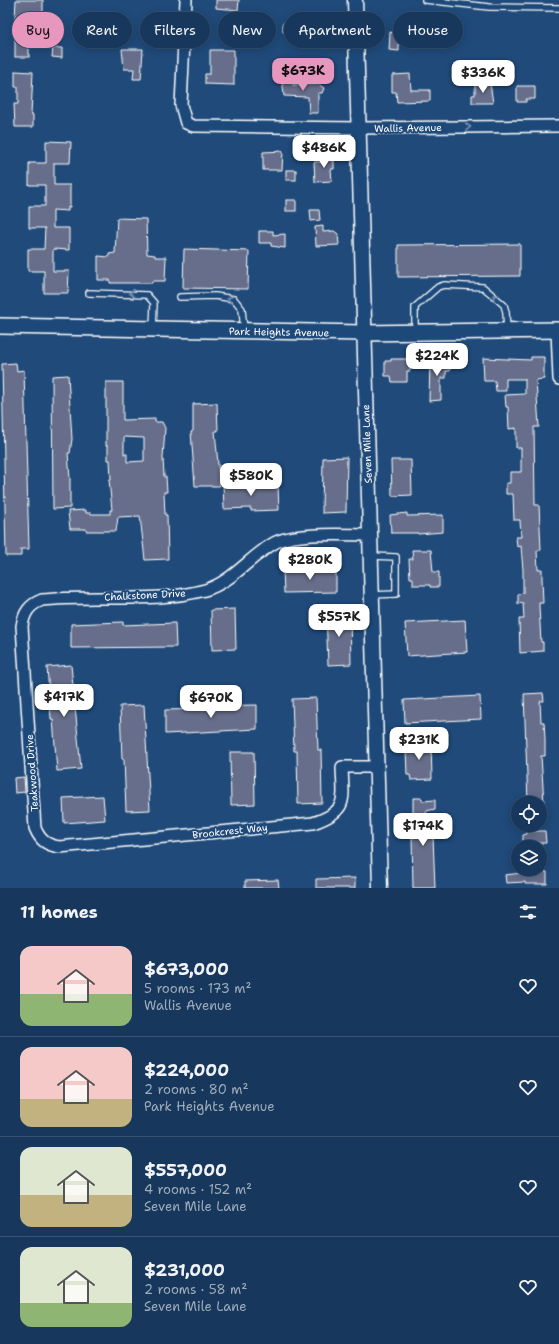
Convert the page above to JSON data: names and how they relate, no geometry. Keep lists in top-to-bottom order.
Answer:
{
  "streets": {
    "main road": ["Park Heights Avenue"],
    "street": [
      "Wallis Avenue",
      "Seven Mile Lane",
      "Chalkstone Drive",
      "Teakwood Drive",
      "Brookcrest Way"
    ]
  },
  "crossings": [
    ["Wallis Avenue", "Seven Mile Lane"],
    ["Park Heights Avenue", "Seven Mile Lane"],
    ["Seven Mile Lane", "Chalkstone Drive"],
    ["Seven Mile Lane", "Brookcrest Way"],
    ["Chalkstone Drive", "Teakwood Drive"],
    ["Teakwood Drive", "Brookcrest Way"]
  ],
  "one_way": ["Wallis Avenue"],
  "page": {
    "chip": [
      "Buy",
      "Rent",
      "Filters",
      "New",
      "Apartment",
      "House"
    ],
    "price": [
      "$673K",
      "$336K",
      "$486K",
      "$224K",
      "$580K",
      "$280K",
      "$557K",
      "$417K",
      "$670K",
      "$231K",
      "$174K"
    ],
    "heading": "11 homes",
    "list": [
      {
        "name": "$673,000",
        "note": "5 rooms · 173 m² · Wallis Avenue"
      },
      {
        "name": "$224,000",
        "note": "2 rooms · 80 m² · Park Heights Avenue"
      },
      {
        "name": "$557,000",
        "note": "4 rooms · 152 m² · Seven Mile Lane"
      },
      {
        "name": "$231,000",
        "note": "2 rooms · 58 m² · Seven Mile Lane"
      }
    ]
  }
}
